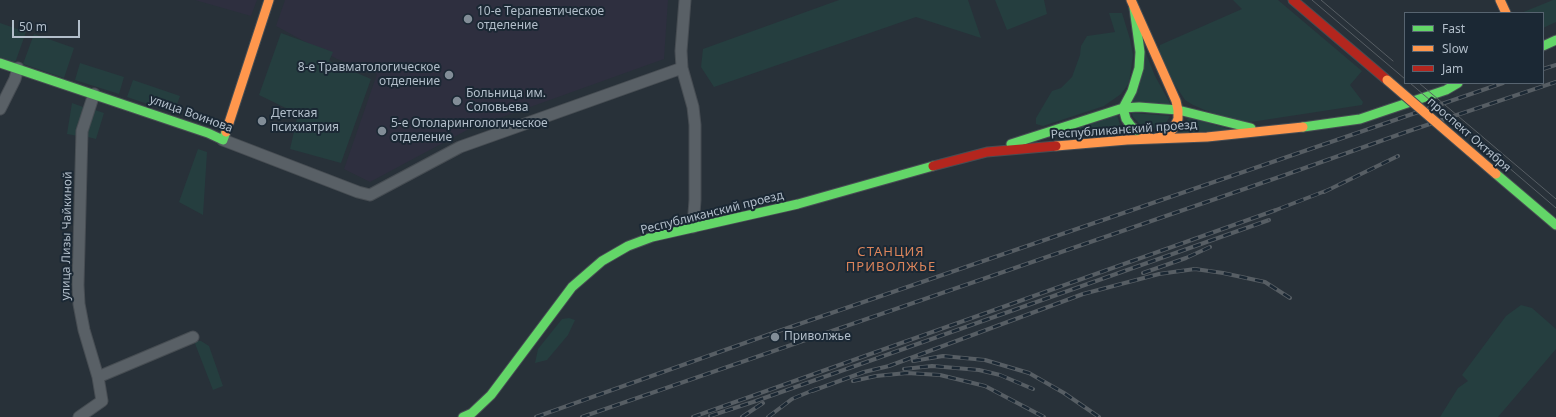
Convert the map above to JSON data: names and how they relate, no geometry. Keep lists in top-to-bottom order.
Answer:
{
  "streets": {
    "main road": ["улица Воинова", "Республиканский проезд", "проспект Октября"],
    "street": ["улица Лизы Чайкиной"]
  },
  "crossings": [
    ["улица Воинова", "улица Лизы Чайкиной"]
  ],
  "districts": ["СТАНЦИЯ ПРИВОЛЖЬЕ"],
  "places": [
    "10-е Терапевтическое отделение",
    "8-е Травматологическое отделение",
    "Больница им. Соловьева",
    "Детская психиатрия",
    "5-е Отоларингологическое отделение",
    "Приволжье"
  ],
  "legend": ["Fast", "Slow", "Jam"],
  "scale_bar": "50 m"
}
